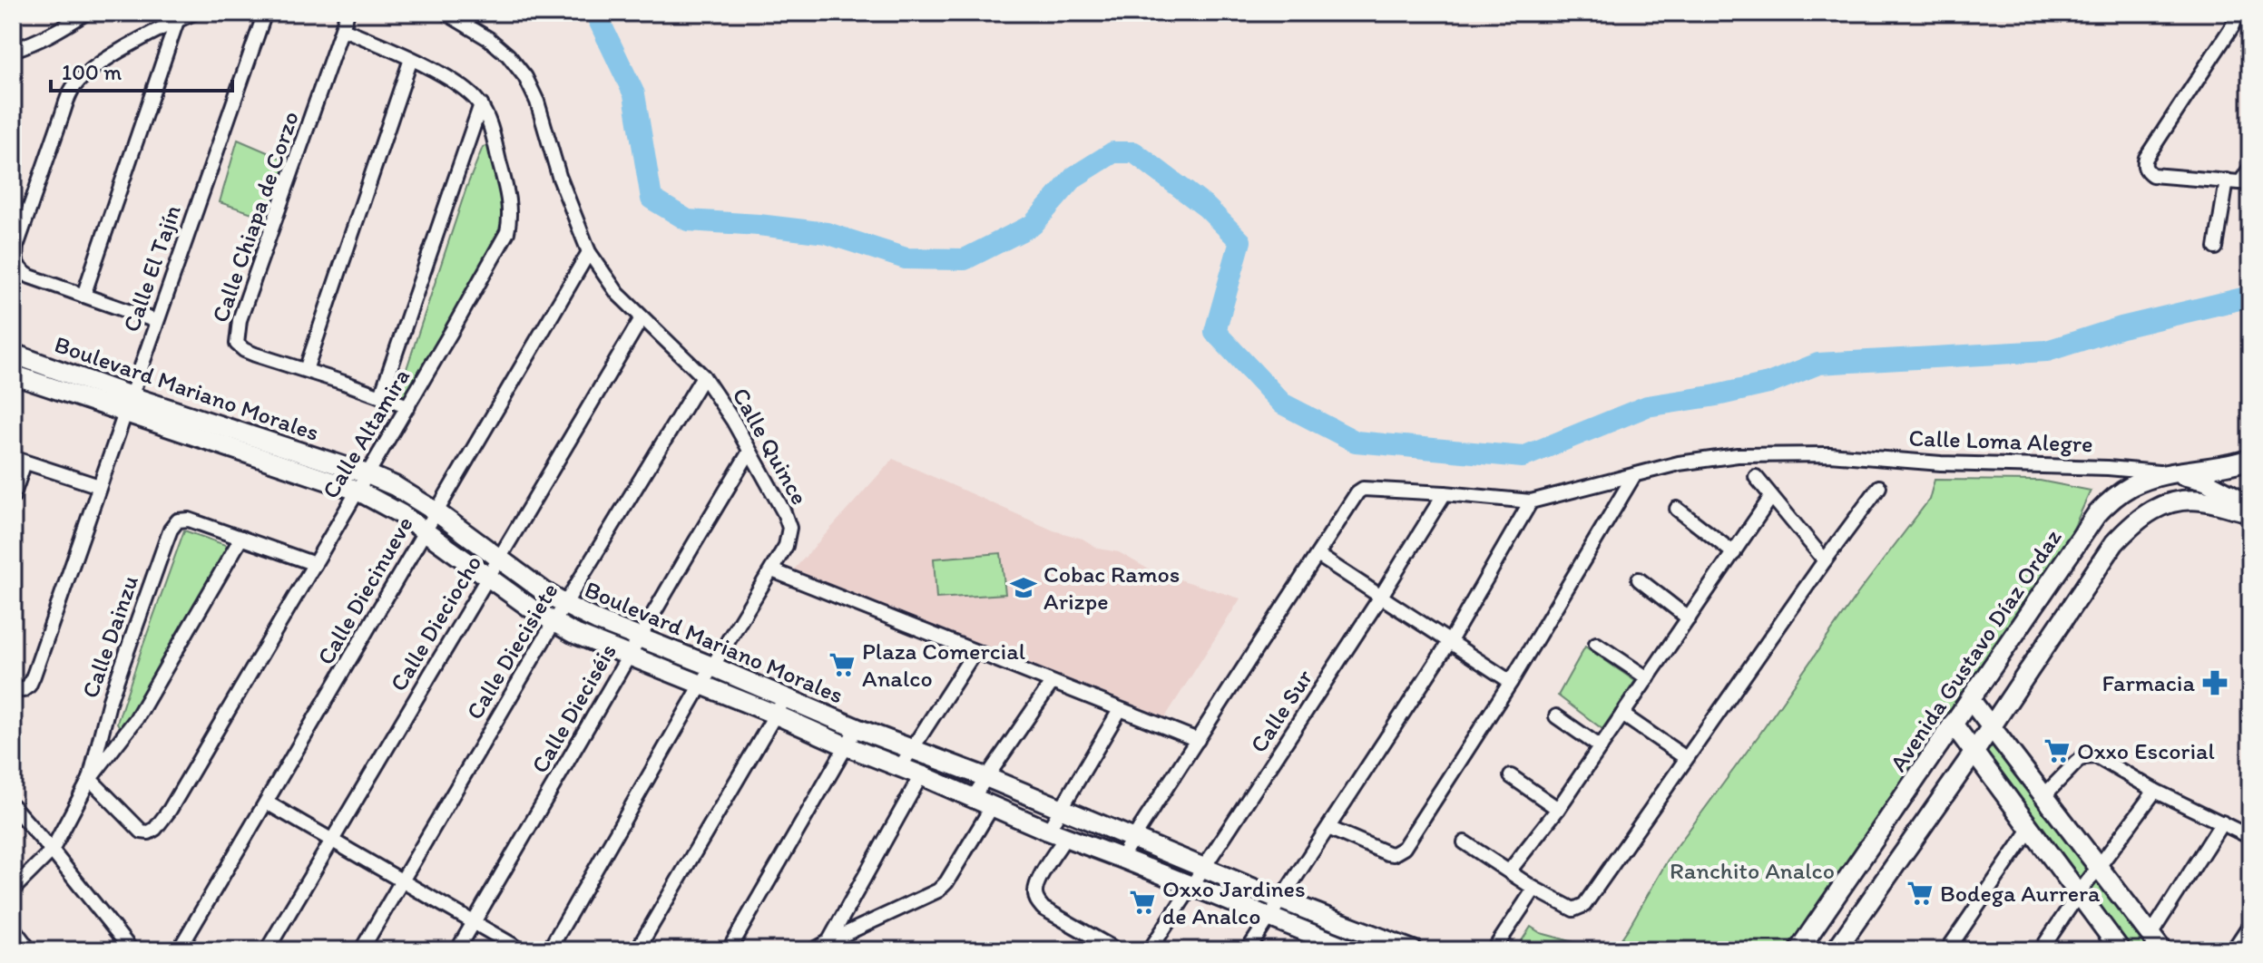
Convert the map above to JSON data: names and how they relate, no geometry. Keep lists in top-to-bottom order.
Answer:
{
  "streets": {
    "street": [
      "Calle Chiapa de Corzo",
      "Calle El Tajín",
      "Boulevard Mariano Morales",
      "Calle Altamira",
      "Calle Loma Alegre",
      "Calle Quince",
      "Calle Diecinueve",
      "Calle Dieciocho",
      "Calle Dainzu",
      "Avenida Gustavo Díaz Ordaz",
      "Calle Diecisiete",
      "Calle Dieciséis",
      "Calle Sur"
    ]
  },
  "crossings": [
    ["Calle Chiapa de Corzo", "Calle Altamira"],
    ["Calle El Tajín", "Boulevard Mariano Morales"],
    ["Boulevard Mariano Morales", "Calle Altamira"],
    ["Boulevard Mariano Morales", "Calle Quince"],
    ["Boulevard Mariano Morales", "Calle Diecinueve"],
    ["Boulevard Mariano Morales", "Calle Dieciocho"],
    ["Boulevard Mariano Morales", "Calle Diecisiete"],
    ["Boulevard Mariano Morales", "Calle Dieciséis"],
    ["Boulevard Mariano Morales", "Calle Sur"],
    ["Calle Altamira", "Calle Dainzu"],
    ["Calle Loma Alegre", "Avenida Gustavo Díaz Ordaz"],
    ["Calle Loma Alegre", "Calle Sur"],
    ["Calle Quince", "Calle Diecinueve"],
    ["Calle Quince", "Calle Dieciocho"],
    ["Calle Quince", "Calle Diecisiete"],
    ["Calle Quince", "Calle Dieciséis"]
  ],
  "parks": ["Ranchito Analco"],
  "places": {
    "school or university": ["Cobac Ramos Arizpe"],
    "supermarket": [
      "Plaza Comercial Analco",
      "Oxxo Escorial",
      "Bodega Aurrera",
      "Oxxo Jardines de Analco"
    ],
    "pharmacy": ["Farmacia"]
  },
  "scale_bar": "100 m"
}
